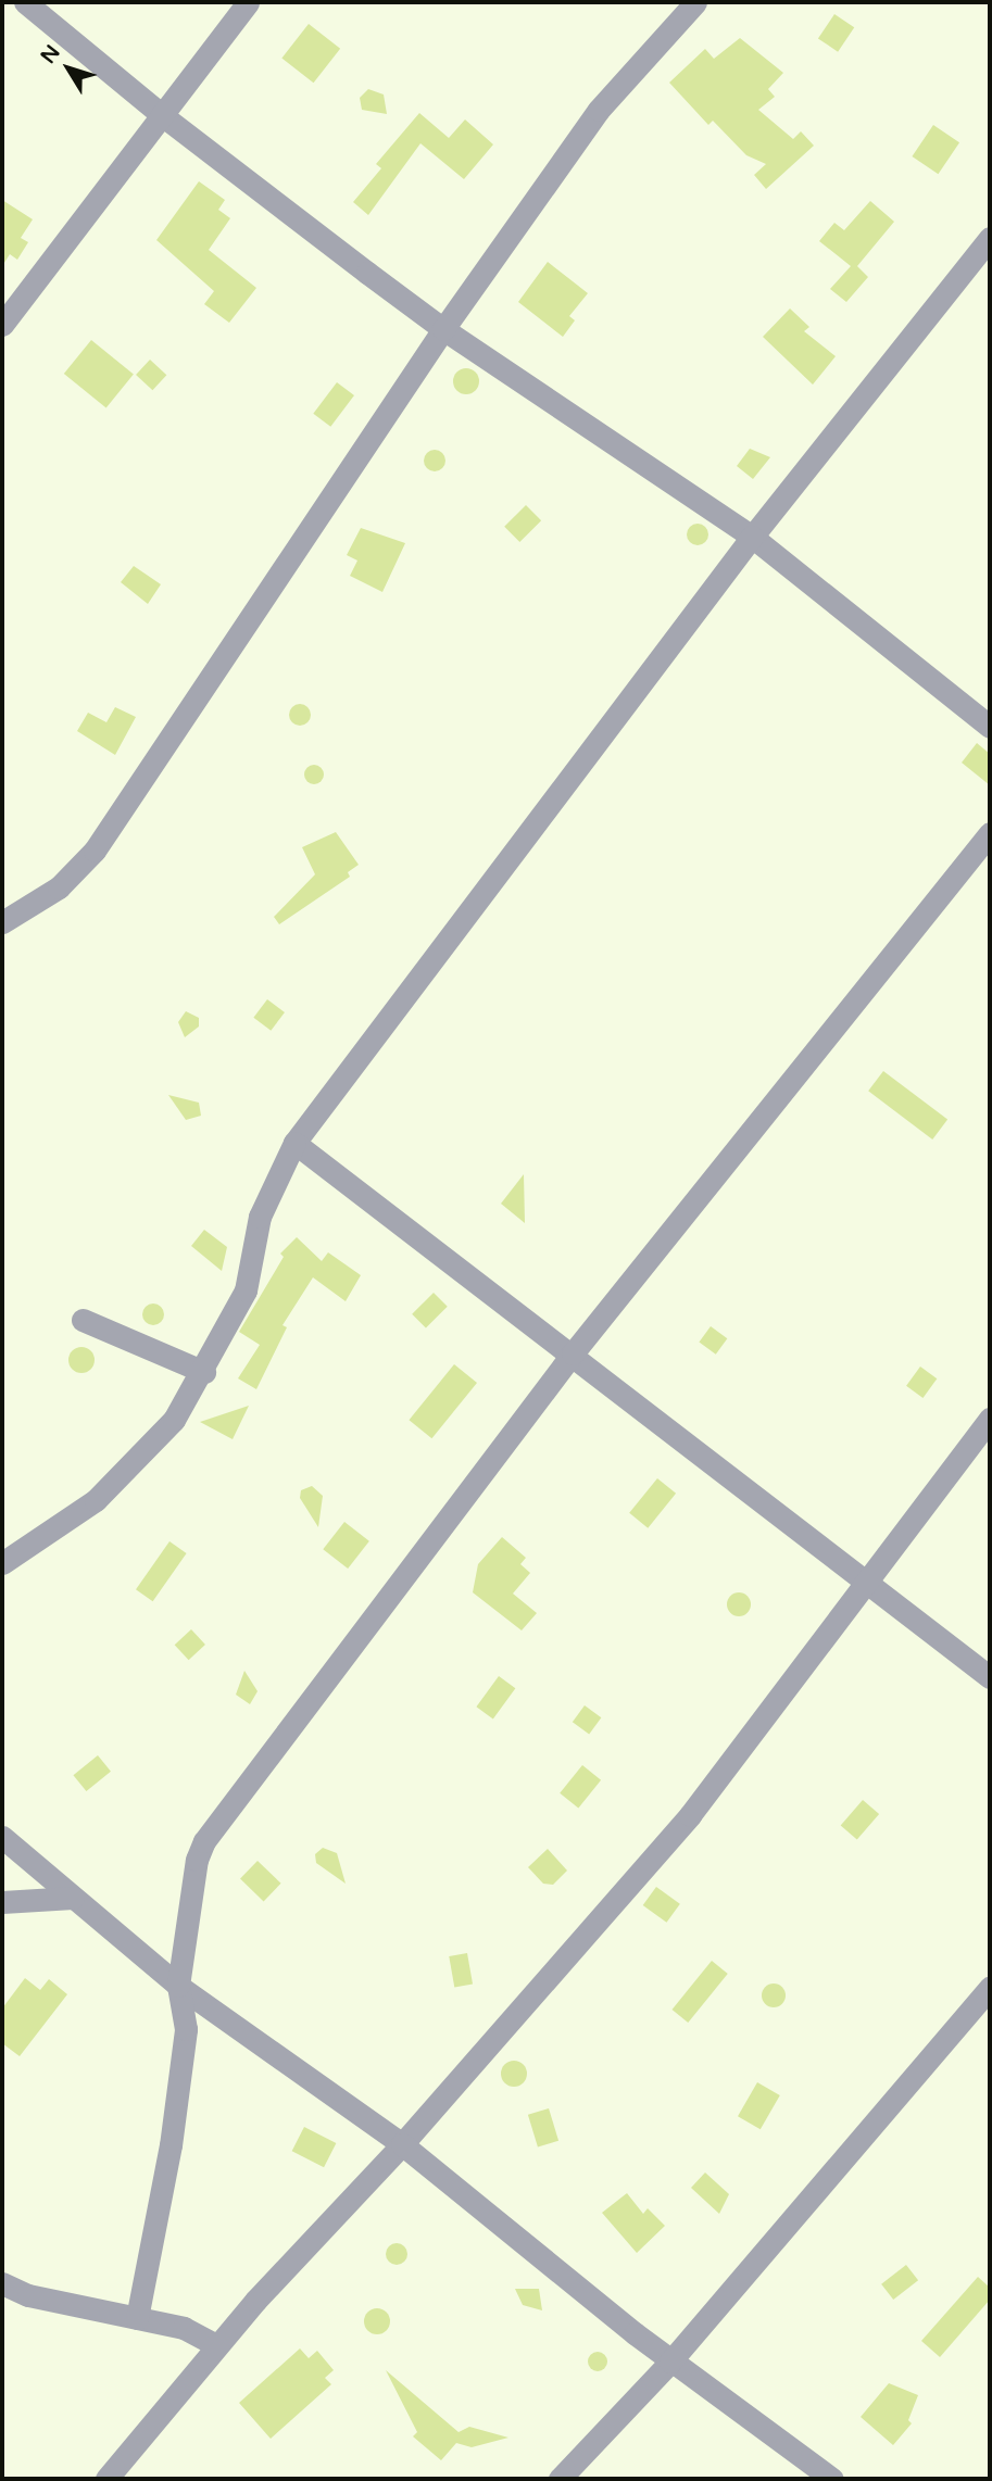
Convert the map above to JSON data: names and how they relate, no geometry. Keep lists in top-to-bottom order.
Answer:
{
  "north": "top left"
}
